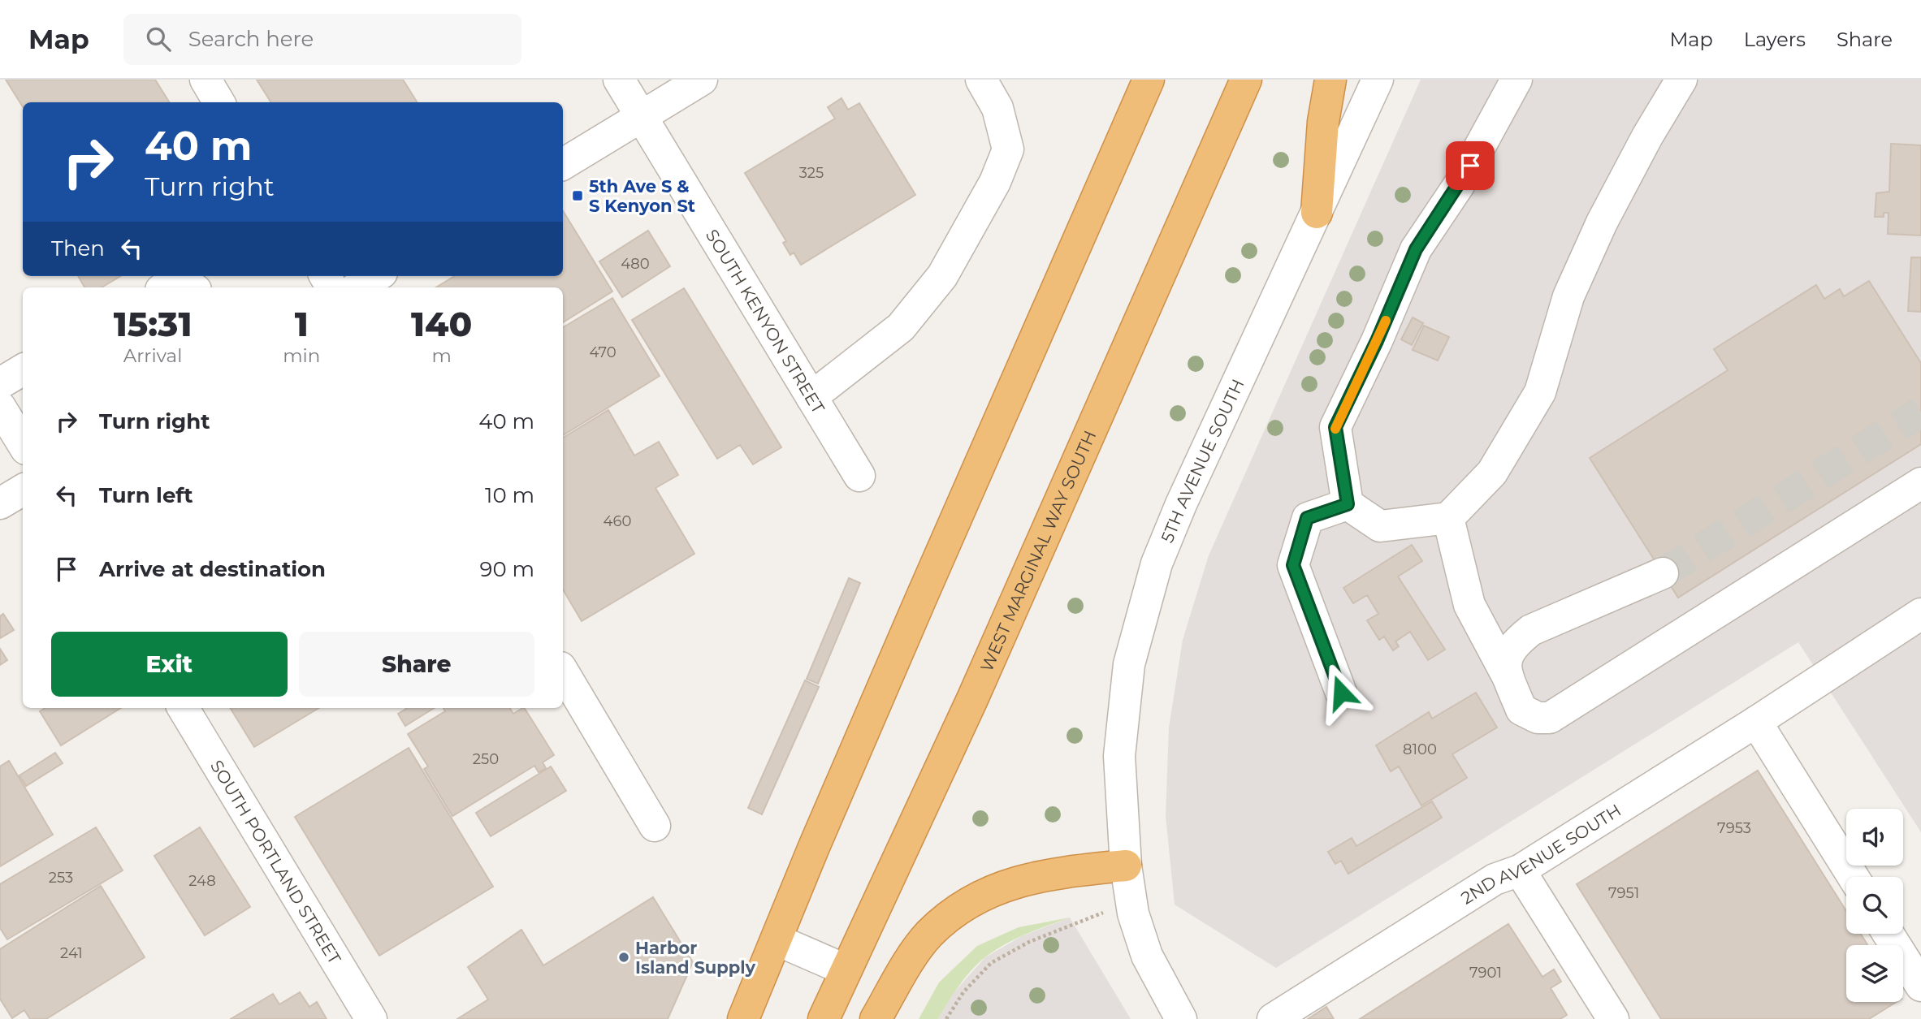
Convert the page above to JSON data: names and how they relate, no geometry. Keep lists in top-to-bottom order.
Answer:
{
  "streets": {
    "highway": ["WEST MARGINAL WAY SOUTH"],
    "street": [
      "SOUTH KENYON STREET",
      "5TH AVENUE SOUTH",
      "2ND AVENUE SOUTH",
      "SOUTH PORTLAND STREET"
    ]
  },
  "places": {
    "transit": ["5th Ave S & S Kenyon St"],
    "other": ["Harbor Island Supply"]
  },
  "house_numbers": [
    "325",
    "480",
    "470",
    "460",
    "8100",
    "250",
    "7953",
    "253",
    "248",
    "7951",
    "241",
    "7901"
  ],
  "page": {
    "header": "Map",
    "search": "Search here",
    "nav": ["Map", "Layers", "Share"],
    "turn": ["40 m", "Turn right"],
    "then": "Then",
    "eta": [
      "15:31",
      "Arrival",
      "1",
      "min",
      "140",
      "m"
    ],
    "list": [
      {
        "name": "Turn right",
        "value": "40 m"
      },
      {
        "name": "Turn left",
        "value": "10 m"
      },
      {
        "name": "Arrive at destination",
        "value": "90 m"
      }
    ],
    "buttons": ["Exit", "Share"]
  }
}
